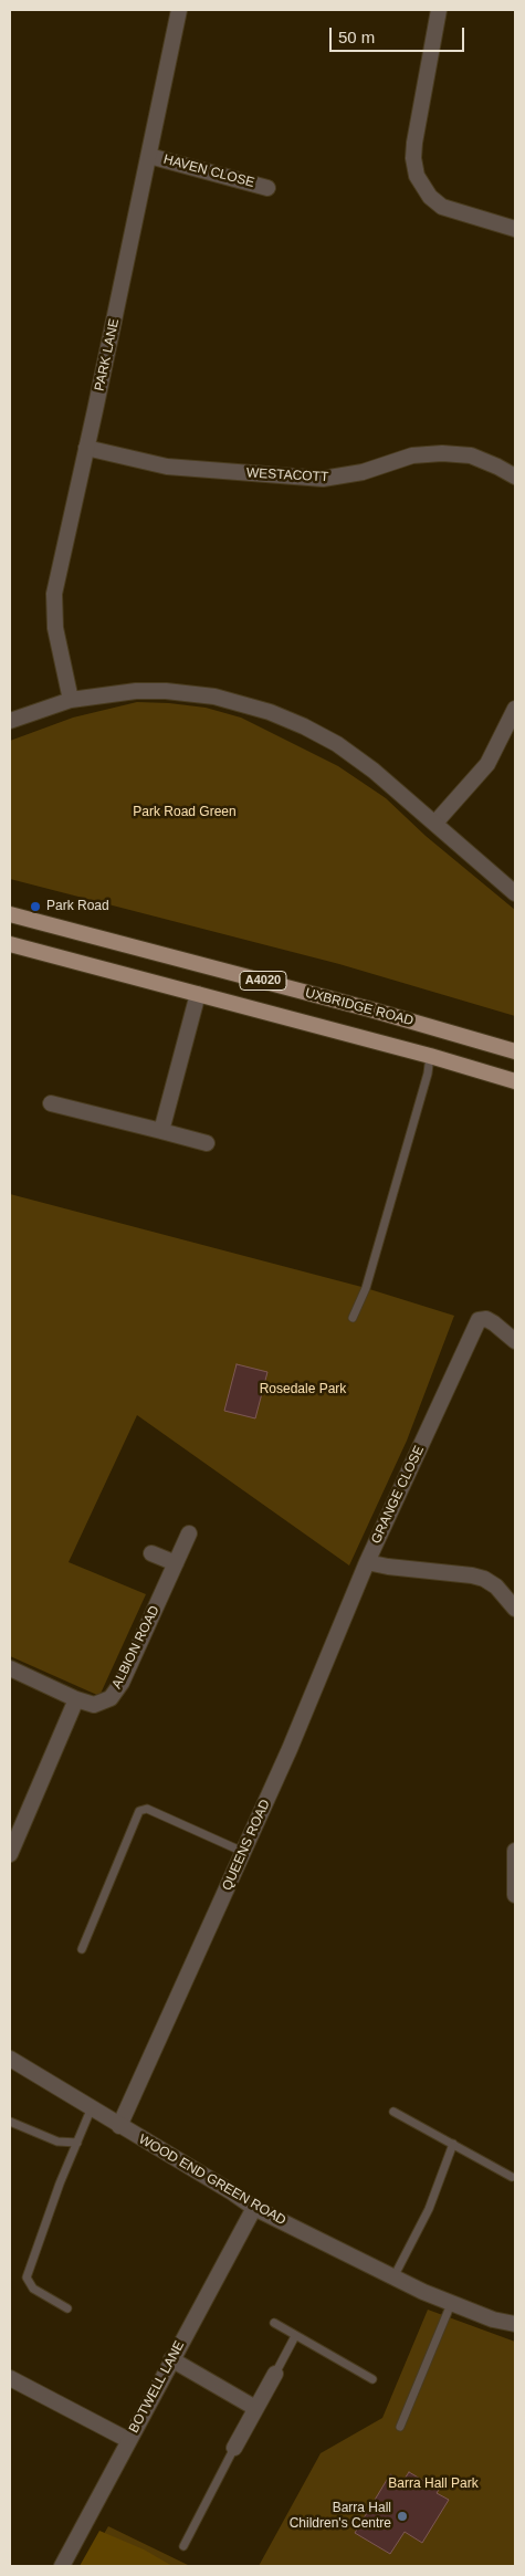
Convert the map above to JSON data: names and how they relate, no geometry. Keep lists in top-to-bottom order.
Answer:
{
  "streets": {
    "main road": ["A4020", "UXBRIDGE ROAD"],
    "street": [
      "HAVEN CLOSE",
      "PARK LANE",
      "WESTACOTT",
      "GRANGE CLOSE",
      "ALBION ROAD",
      "QUEENS ROAD",
      "WOOD END GREEN ROAD",
      "BOTWELL LANE"
    ]
  },
  "crossings": [
    ["HAVEN CLOSE", "PARK LANE"],
    ["PARK LANE", "WESTACOTT"],
    ["GRANGE CLOSE", "QUEENS ROAD"],
    ["QUEENS ROAD", "WOOD END GREEN ROAD"],
    ["WOOD END GREEN ROAD", "BOTWELL LANE"]
  ],
  "parks": ["Park Road Green", "Rosedale Park", "Barra Hall Park"],
  "places": ["Park Road", "Barra Hall Children's Centre"],
  "scale_bar": "50 m"
}
